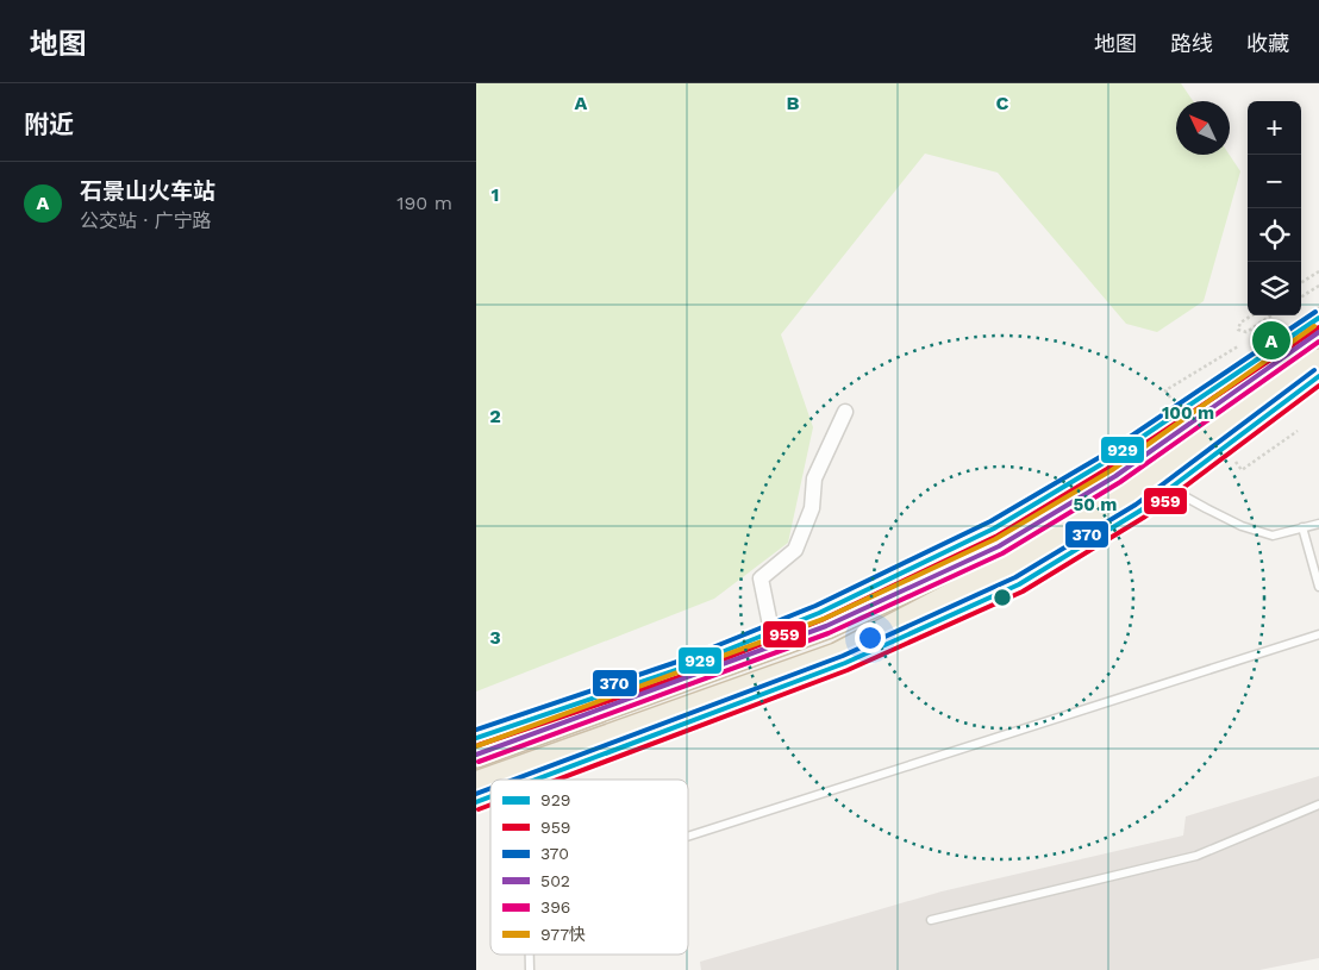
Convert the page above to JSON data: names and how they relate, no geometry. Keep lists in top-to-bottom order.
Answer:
{
  "lines": [
    "transit line 370",
    "transit line 929",
    "transit line 977快",
    "transit line 959",
    "transit line 502",
    "transit line 396"
  ],
  "legend": [
    "929",
    "959",
    "370",
    "502",
    "396",
    "977快"
  ],
  "north": "top left",
  "page": {
    "header": "地图",
    "nav": ["地图", "路线", "收藏"],
    "heading": "附近",
    "map_buttons": ["+", "−"],
    "list": [
      {
        "mark": "A",
        "name": "石景山火车站",
        "note": "公交站 · 广宁路",
        "value": "190 m"
      }
    ],
    "pins": "A"
  },
  "grid": {
    "columns": ["A", "B", "C"],
    "rows": ["1", "2", "3"]
  },
  "rings": ["100 m", "50 m"]
}
